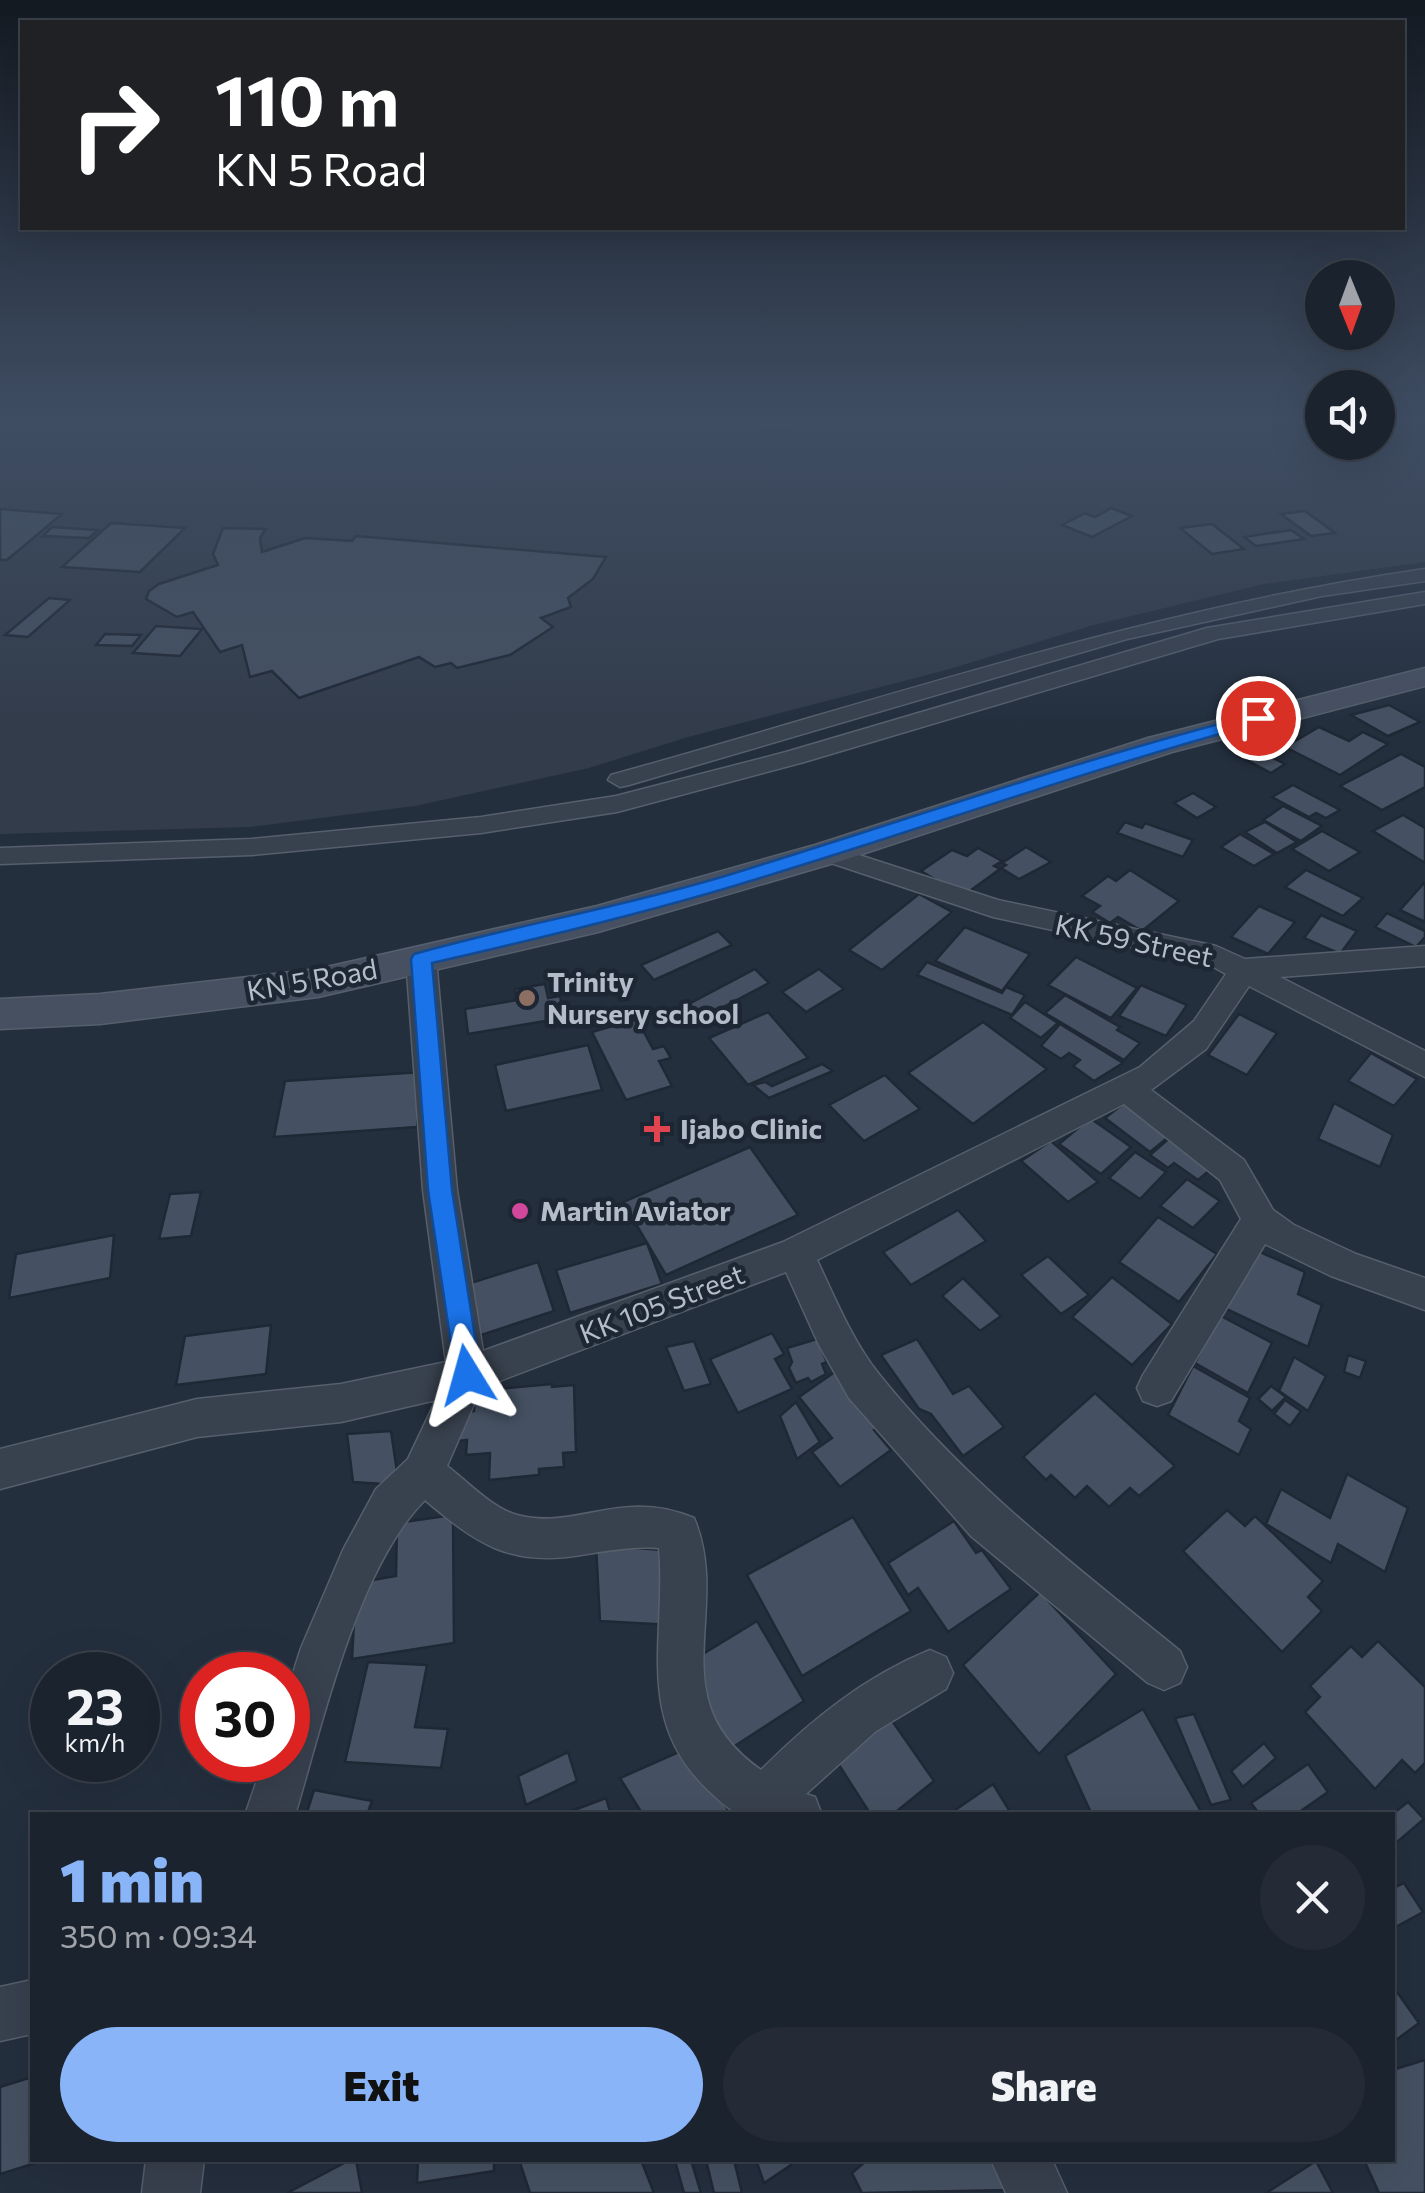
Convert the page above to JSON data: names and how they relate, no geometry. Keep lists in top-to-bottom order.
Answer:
{
  "streets": {
    "main road": ["KN 5 Road"],
    "street": ["KK 59 Street", "KK 105 Street"]
  },
  "crossings": [
    ["KK 59 Street", "KN 5 Road"],
    ["KK 59 Street", "KK 105 Street"]
  ],
  "places": {
    "other": ["Trinity Nursery school", "Martin Aviator"],
    "health": ["Ijabo Clinic"]
  },
  "north": "bottom",
  "page": {
    "turn": ["110 m", "KN 5 Road"],
    "speed": "23 km/h",
    "limit": "30",
    "heading": ["1 min", "350 m · 09:34"],
    "buttons": ["Exit", "Share"]
  }
}
